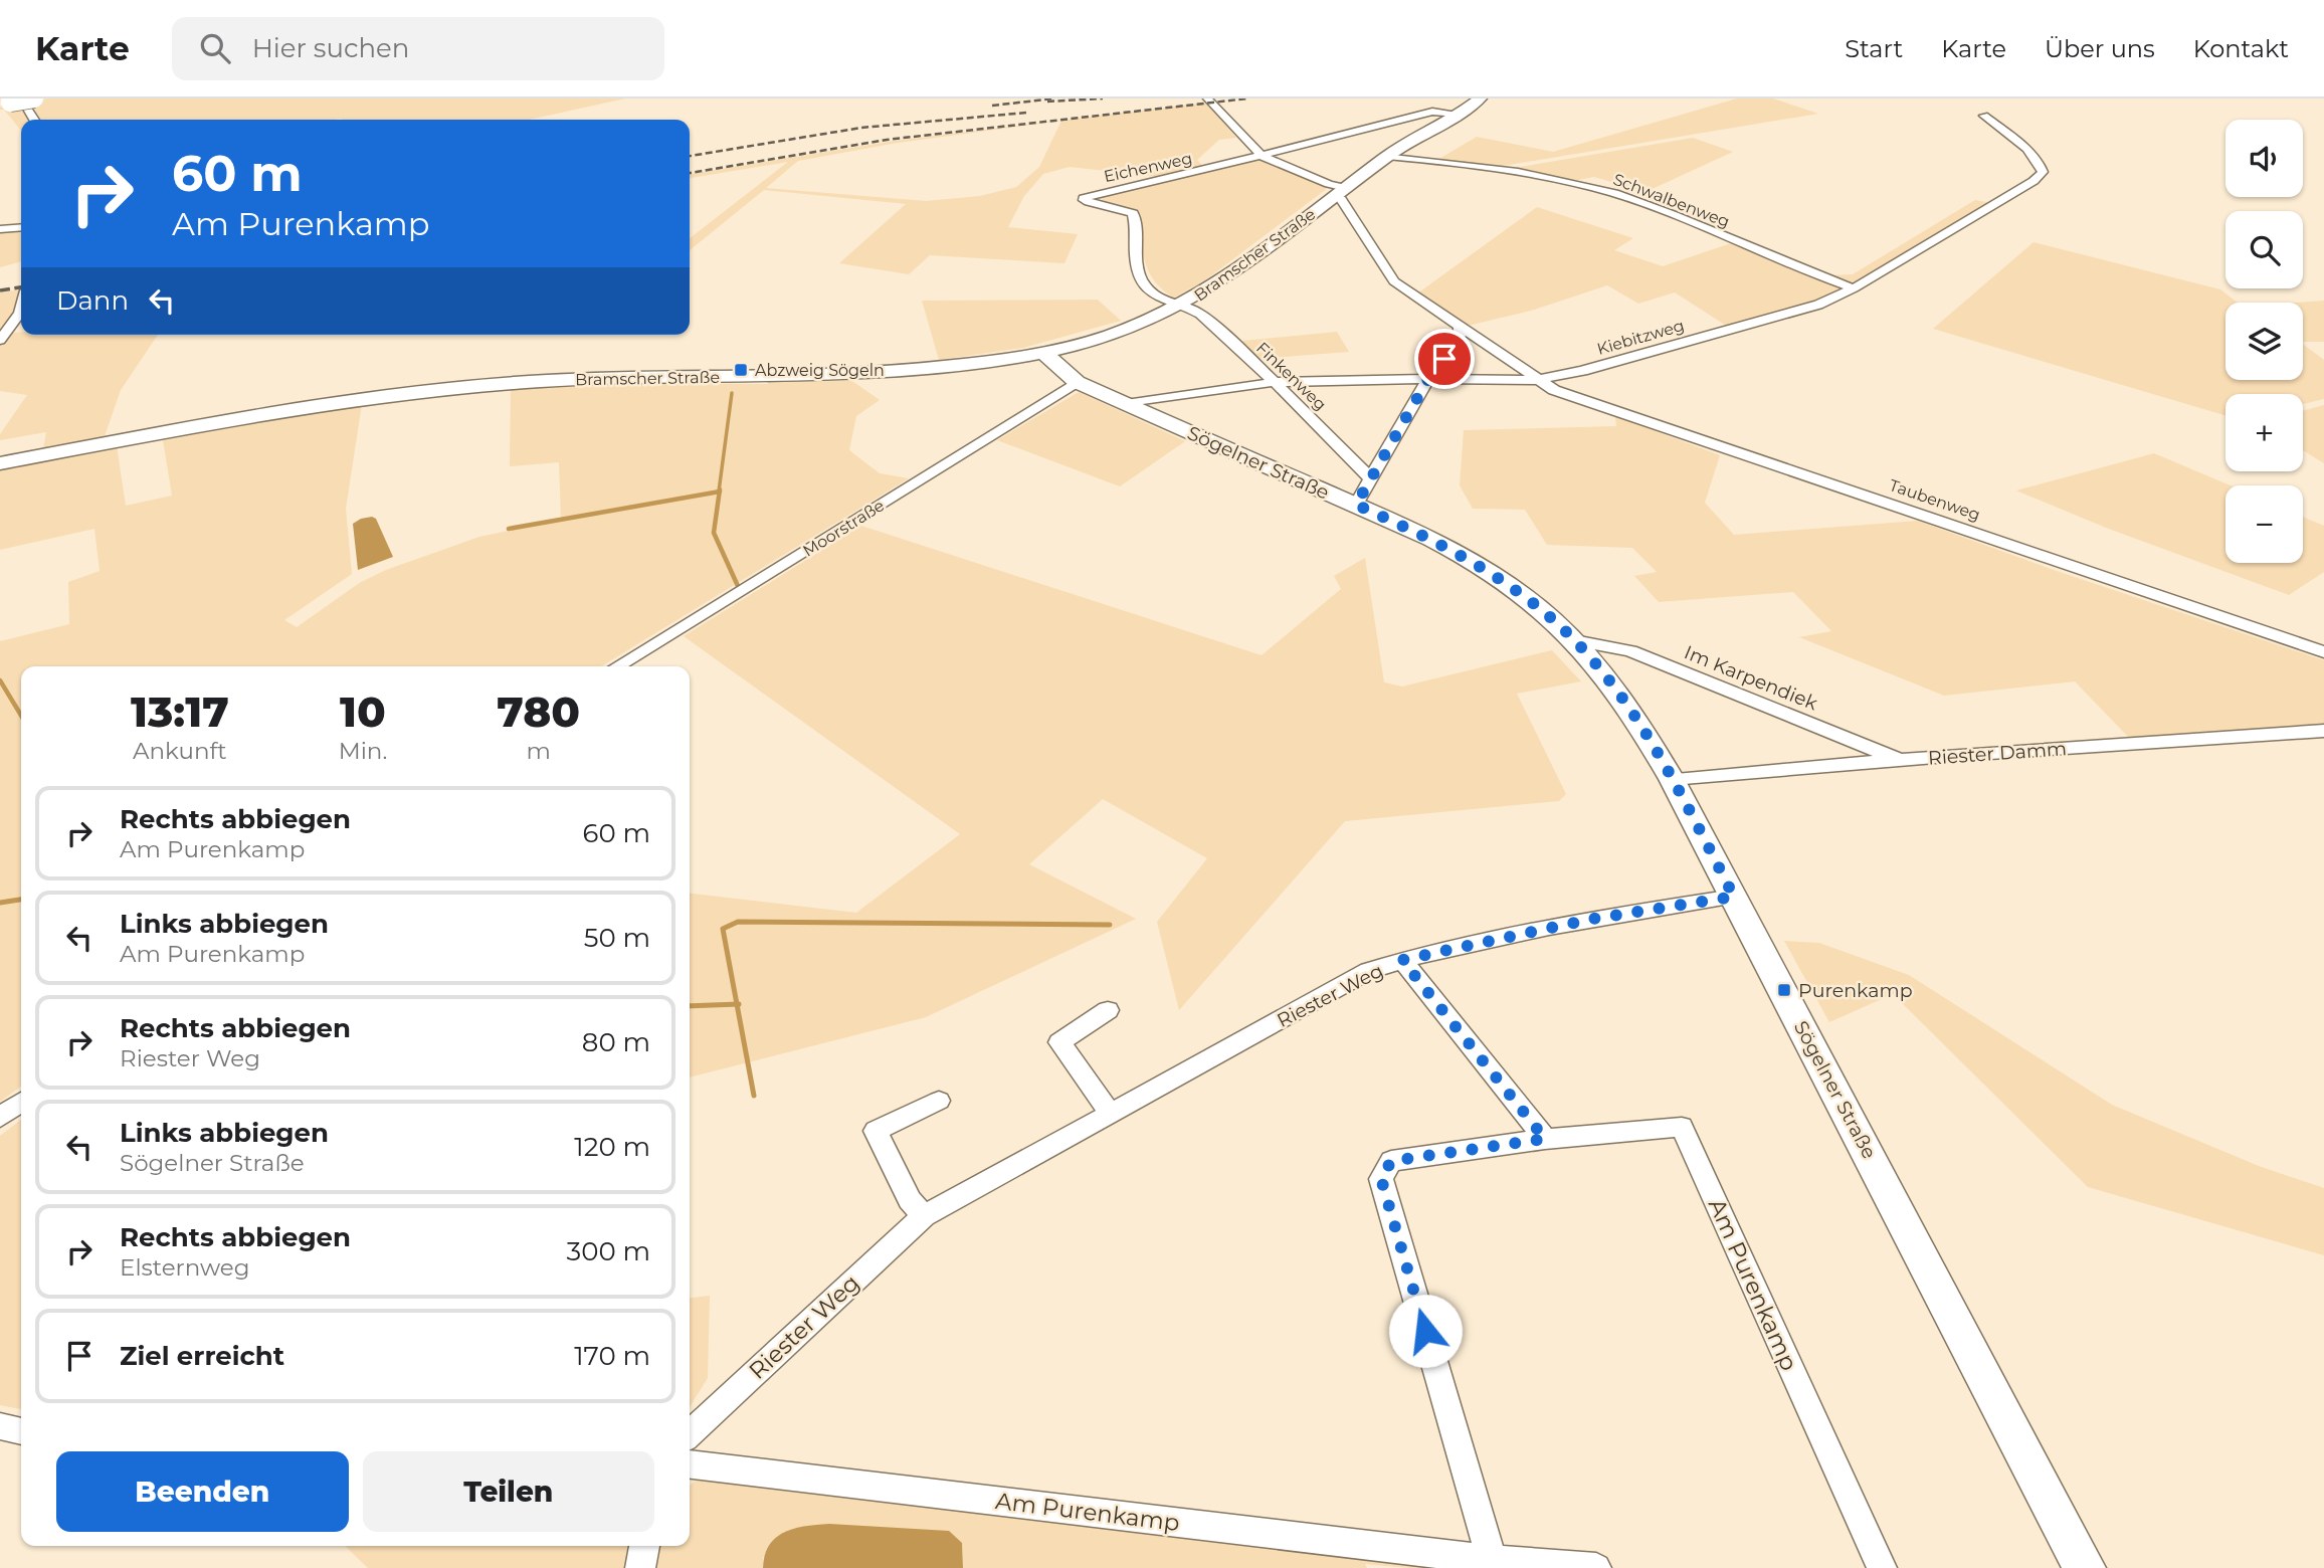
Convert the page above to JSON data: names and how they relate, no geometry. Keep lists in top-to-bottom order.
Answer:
{
  "streets": {
    "street": [
      "Eichenweg",
      "Schwalbenweg",
      "Bramscher Straße",
      "Kiebitzweg",
      "Finkenweg",
      "Sögelner Straße",
      "Taubenweg",
      "Moorstraße",
      "Im Karpendiek",
      "Riester Damm",
      "Riester Weg",
      "Am Purenkamp"
    ]
  },
  "crossings": [
    ["Eichenweg", "Bramscher Straße"],
    ["Eichenweg", "Finkenweg"],
    ["Schwalbenweg", "Bramscher Straße"],
    ["Schwalbenweg", "Kiebitzweg"],
    ["Bramscher Straße", "Finkenweg"],
    ["Bramscher Straße", "Sögelner Straße"],
    ["Kiebitzweg", "Finkenweg"],
    ["Kiebitzweg", "Sögelner Straße"],
    ["Kiebitzweg", "Taubenweg"],
    ["Sögelner Straße", "Moorstraße"],
    ["Sögelner Straße", "Im Karpendiek"],
    ["Sögelner Straße", "Riester Damm"],
    ["Sögelner Straße", "Riester Weg"],
    ["Im Karpendiek", "Riester Damm"]
  ],
  "places": {
    "transit": ["Abzweig Sögeln", "Purenkamp"]
  },
  "page": {
    "header": "Karte",
    "search": "Hier suchen",
    "nav": [
      "Start",
      "Karte",
      "Über uns",
      "Kontakt"
    ],
    "map_buttons": ["+", "−"],
    "turn": ["60 m", "Am Purenkamp"],
    "then": "Dann",
    "eta": [
      "13:17",
      "Ankunft",
      "10",
      "Min.",
      "780",
      "m"
    ],
    "list": [
      {
        "name": "Rechts abbiegen",
        "note": "Am Purenkamp",
        "value": "60 m"
      },
      {
        "name": "Links abbiegen",
        "note": "Am Purenkamp",
        "value": "50 m"
      },
      {
        "name": "Rechts abbiegen",
        "note": "Riester Weg",
        "value": "80 m"
      },
      {
        "name": "Links abbiegen",
        "note": "Sögelner Straße",
        "value": "120 m"
      },
      {
        "name": "Rechts abbiegen",
        "note": "Elsternweg",
        "value": "300 m"
      },
      {
        "name": "Ziel erreicht",
        "value": "170 m"
      }
    ],
    "buttons": ["Beenden", "Teilen"]
  }
}
